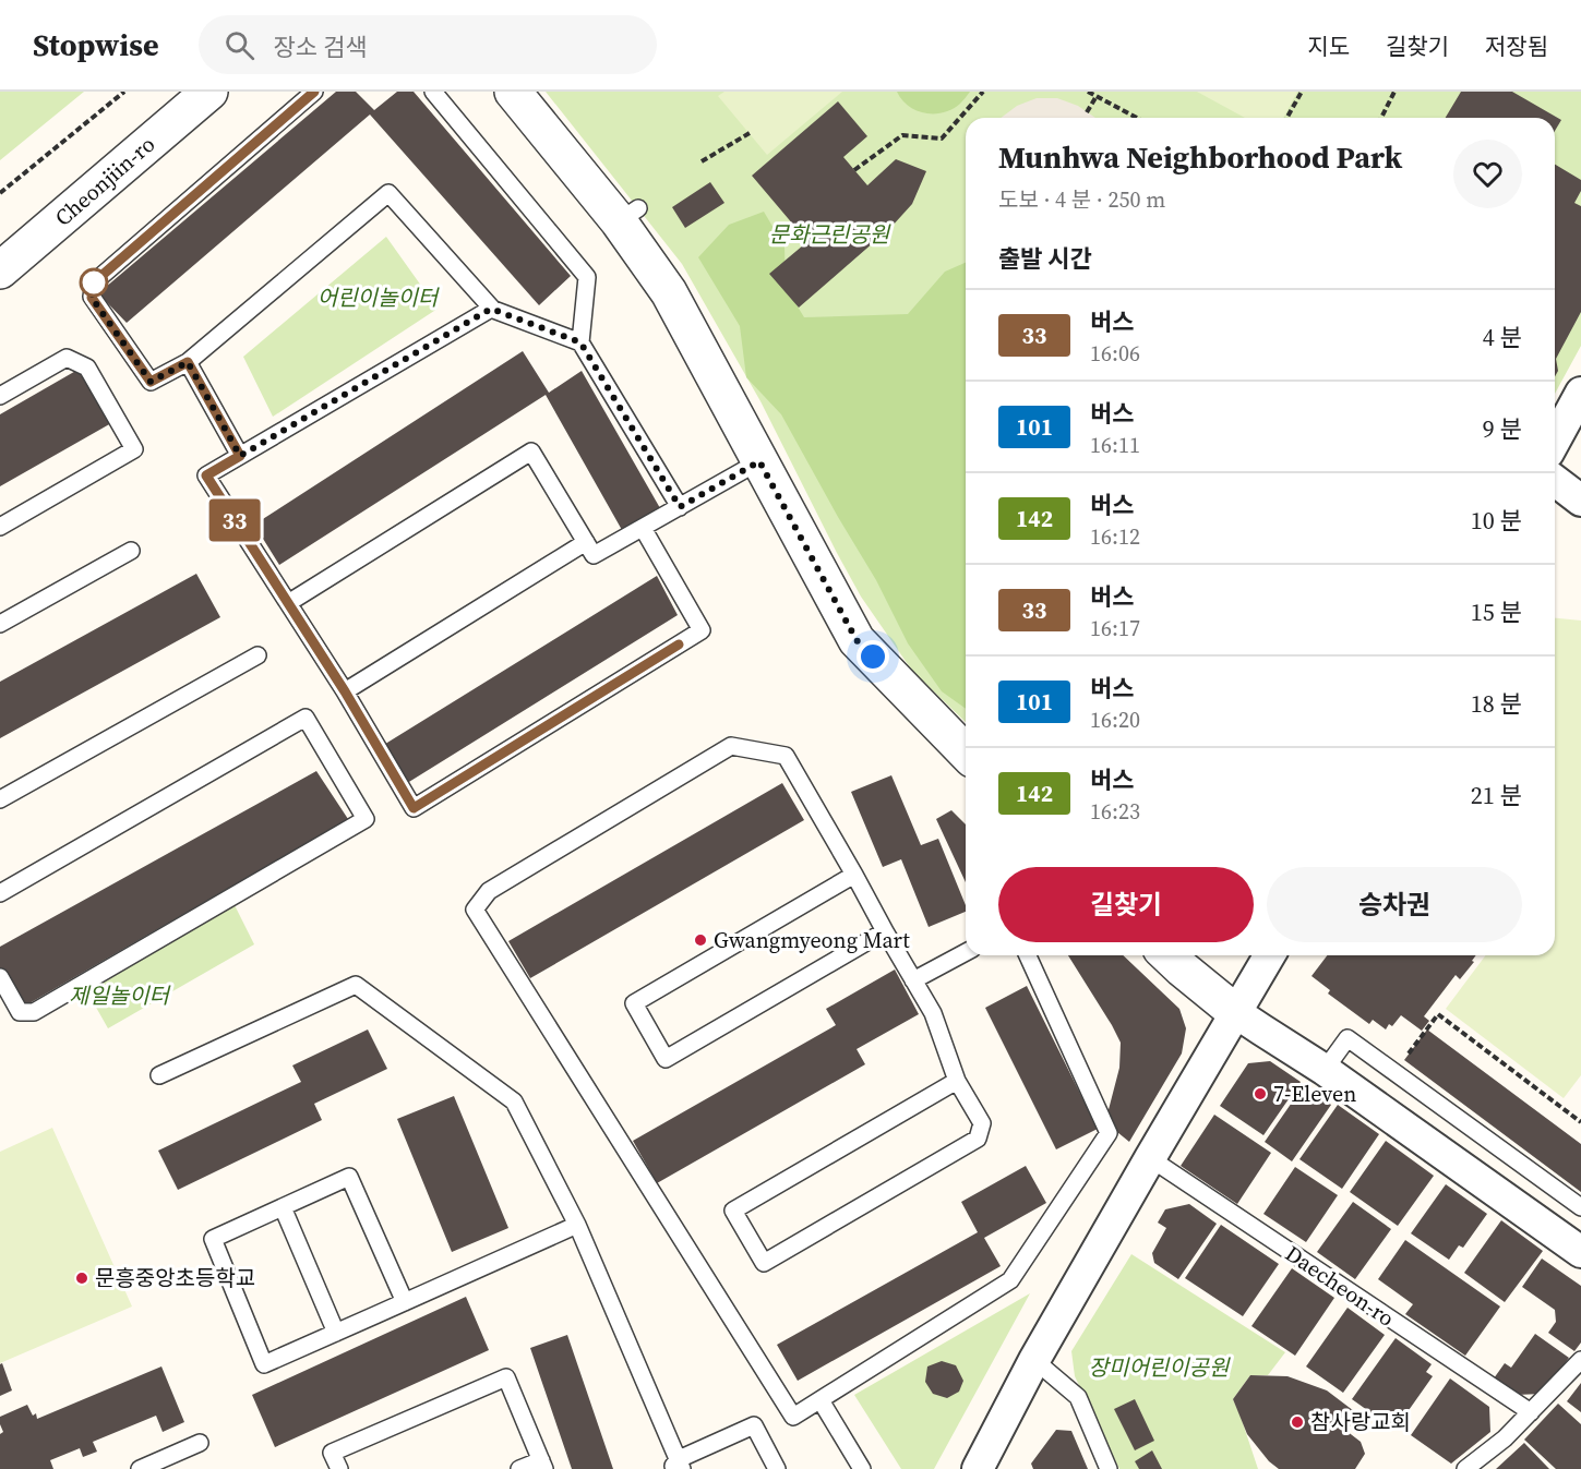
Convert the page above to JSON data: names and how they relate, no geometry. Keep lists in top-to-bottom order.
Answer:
{
  "streets": {
    "street": ["Cheonjiin-ro"],
    "lane": ["Daecheon-ro"]
  },
  "parks": [
    "문화근린공원",
    "어린이놀이터",
    "제일놀이터",
    "장미어린이공원"
  ],
  "places": [
    "Gwangmyeong Mart",
    "7-Eleven",
    "문흥중앙초등학교",
    "참사랑교회"
  ],
  "lines": ["bus line 33"],
  "page": {
    "header": "Stopwise",
    "search": "장소 검색",
    "nav": ["지도", "길찾기", "저장됨"],
    "on_map": "33",
    "heading": [
      ["Munhwa Neighborhood Park", "도보 · 4 분 · 250 m"],
      "출발 시간"
    ],
    "list": [
      {
        "mark": "33",
        "name": "버스",
        "note": "16:06",
        "value": "4 분"
      },
      {
        "mark": "101",
        "name": "버스",
        "note": "16:11",
        "value": "9 분"
      },
      {
        "mark": "142",
        "name": "버스",
        "note": "16:12",
        "value": "10 분"
      },
      {
        "mark": "33",
        "name": "버스",
        "note": "16:17",
        "value": "15 분"
      },
      {
        "mark": "101",
        "name": "버스",
        "note": "16:20",
        "value": "18 분"
      },
      {
        "mark": "142",
        "name": "버스",
        "note": "16:23",
        "value": "21 분"
      }
    ],
    "buttons": ["길찾기", "승차권"]
  }
}
